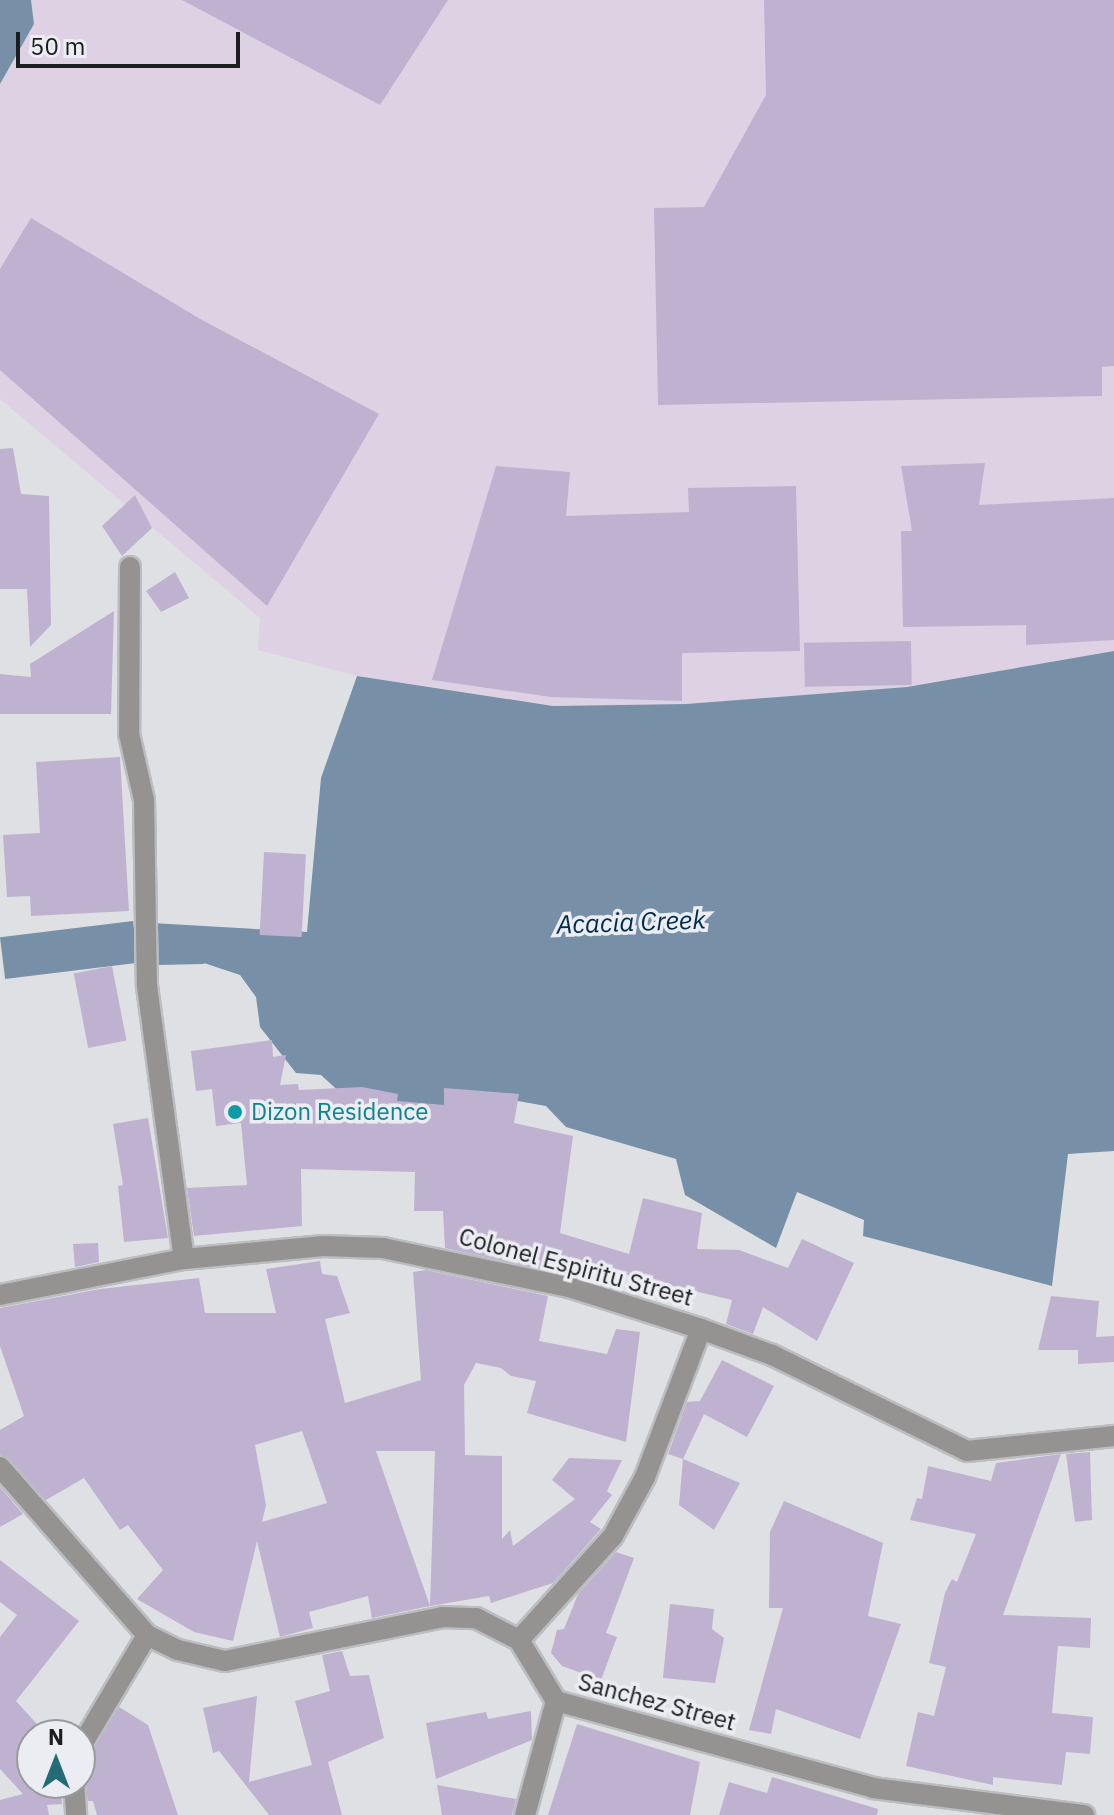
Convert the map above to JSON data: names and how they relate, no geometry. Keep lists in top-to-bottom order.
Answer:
{
  "streets": {
    "street": ["Colonel Espiritu Street", "Sanchez Street"]
  },
  "water": ["Acacia Creek"],
  "places": ["Dizon Residence"],
  "scale_bar": "50 m",
  "north": "top"
}
